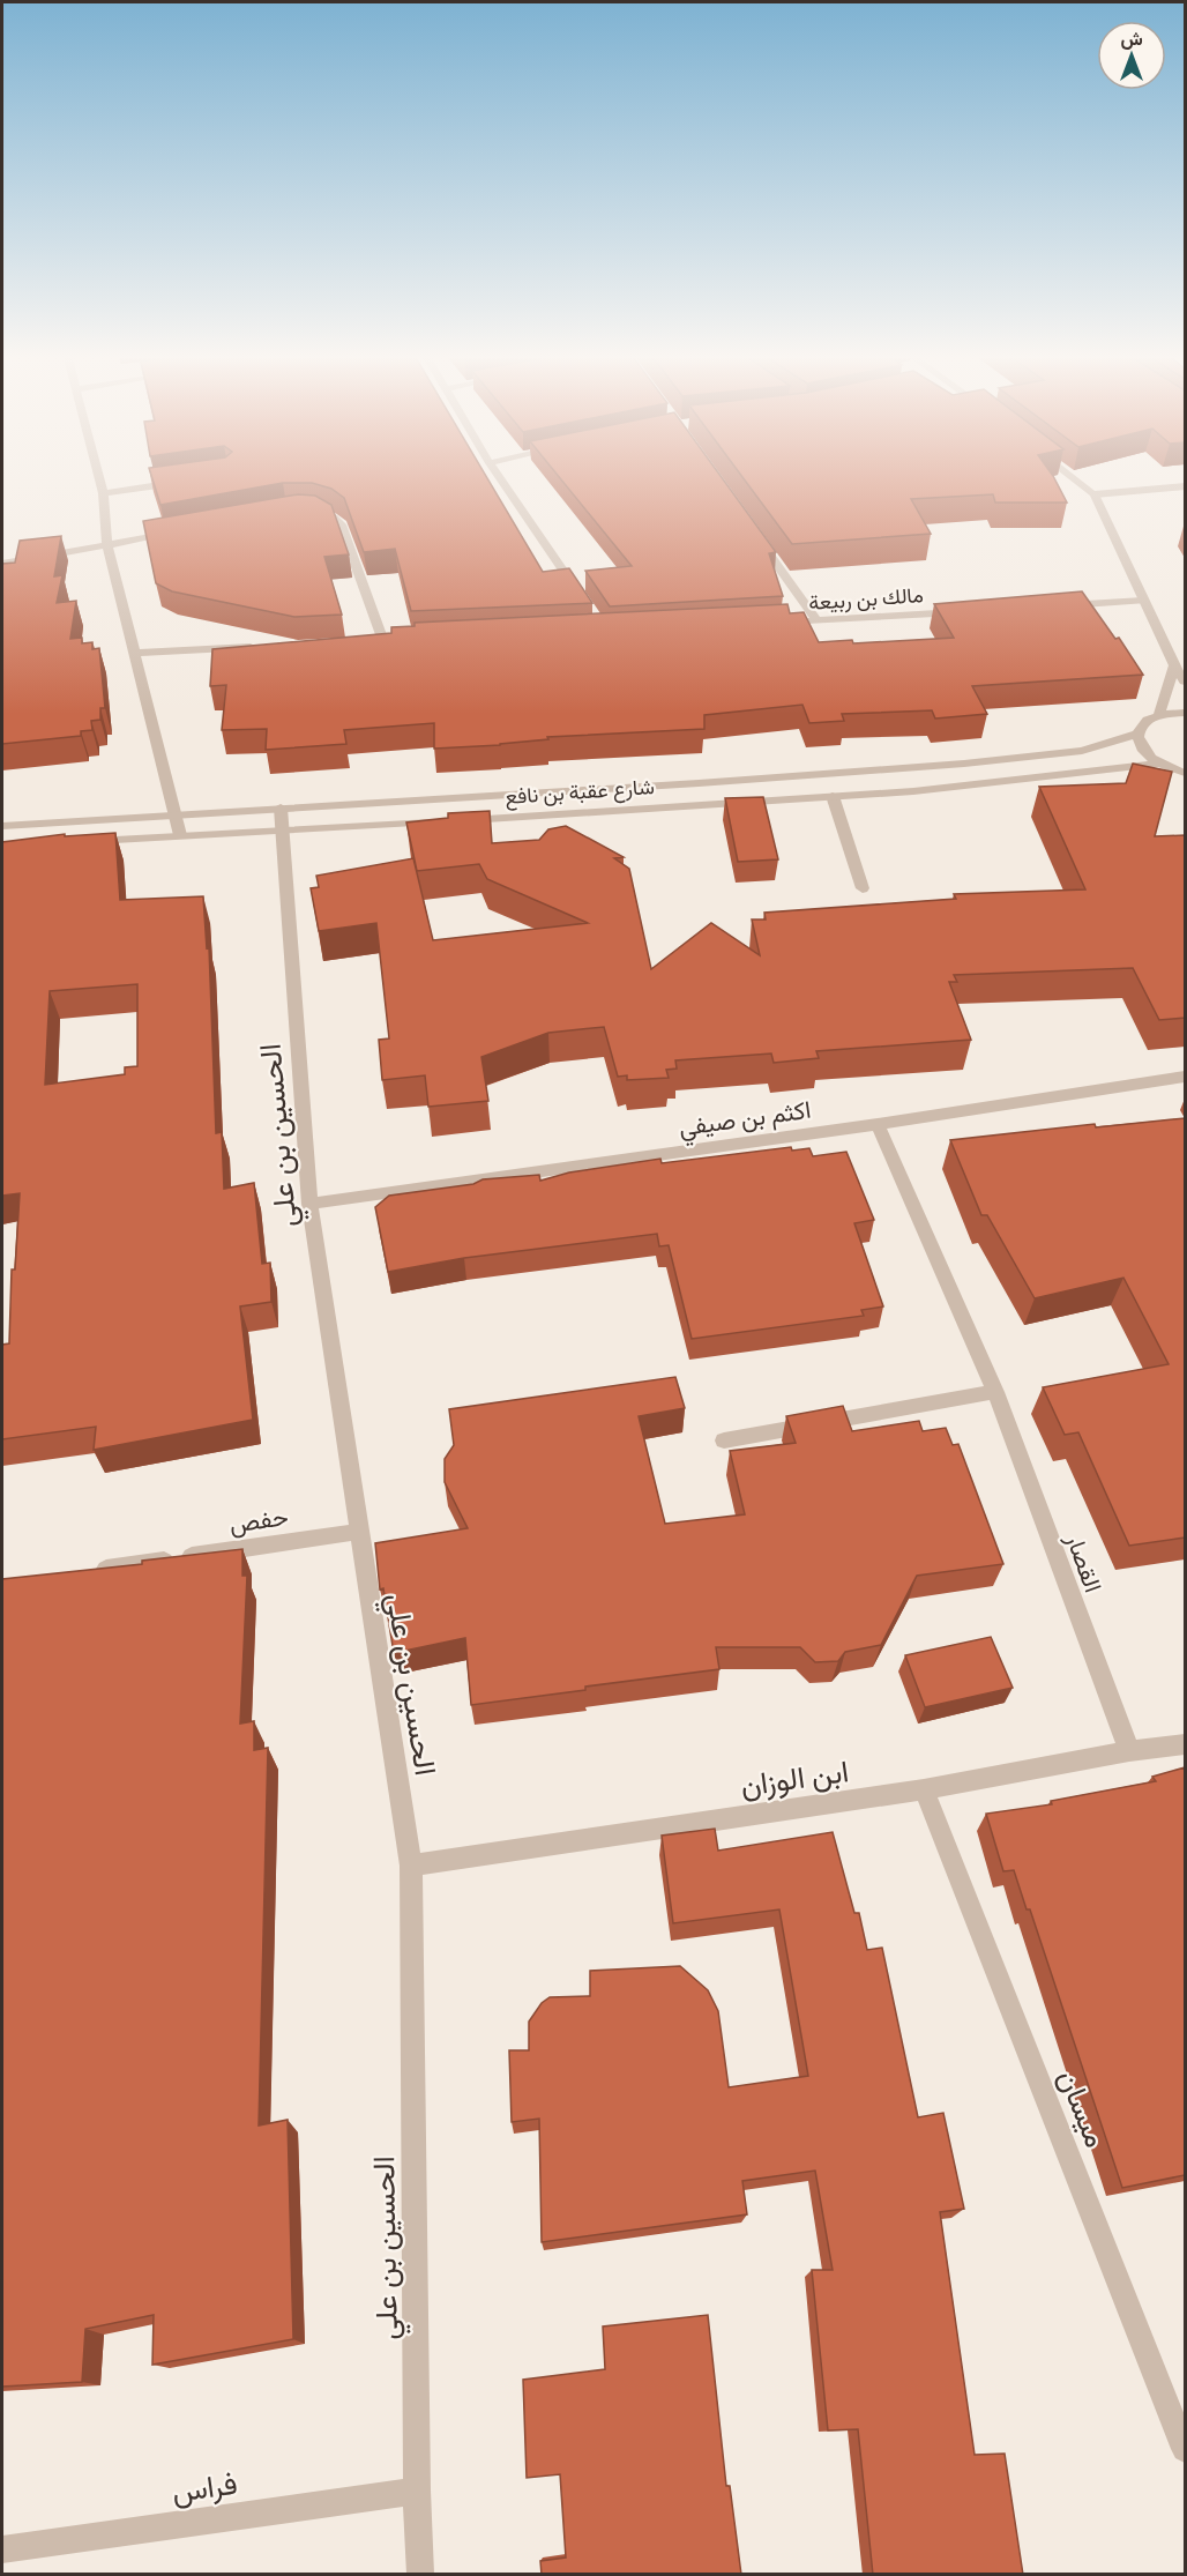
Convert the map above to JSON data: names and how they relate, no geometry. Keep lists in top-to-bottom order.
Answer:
{
  "streets": {
    "street": [
      "مالك بن ربيعة",
      "شارع عقبة بن نافع",
      "اكثم بن صيفي",
      "الحسين بن علي",
      "حفص",
      "القصار",
      "ابن الوزان",
      "ميسان",
      "فراس"
    ]
  },
  "crossings": [
    ["شارع عقبة بن نافع", "الحسين بن علي"],
    ["اكثم بن صيفي", "الحسين بن علي"],
    ["اكثم بن صيفي", "القصار"],
    ["الحسين بن علي", "حفص"],
    ["الحسين بن علي", "ابن الوزان"],
    ["الحسين بن علي", "فراس"],
    ["القصار", "ابن الوزان"],
    ["ابن الوزان", "ميسان"]
  ],
  "north": "top"
}
